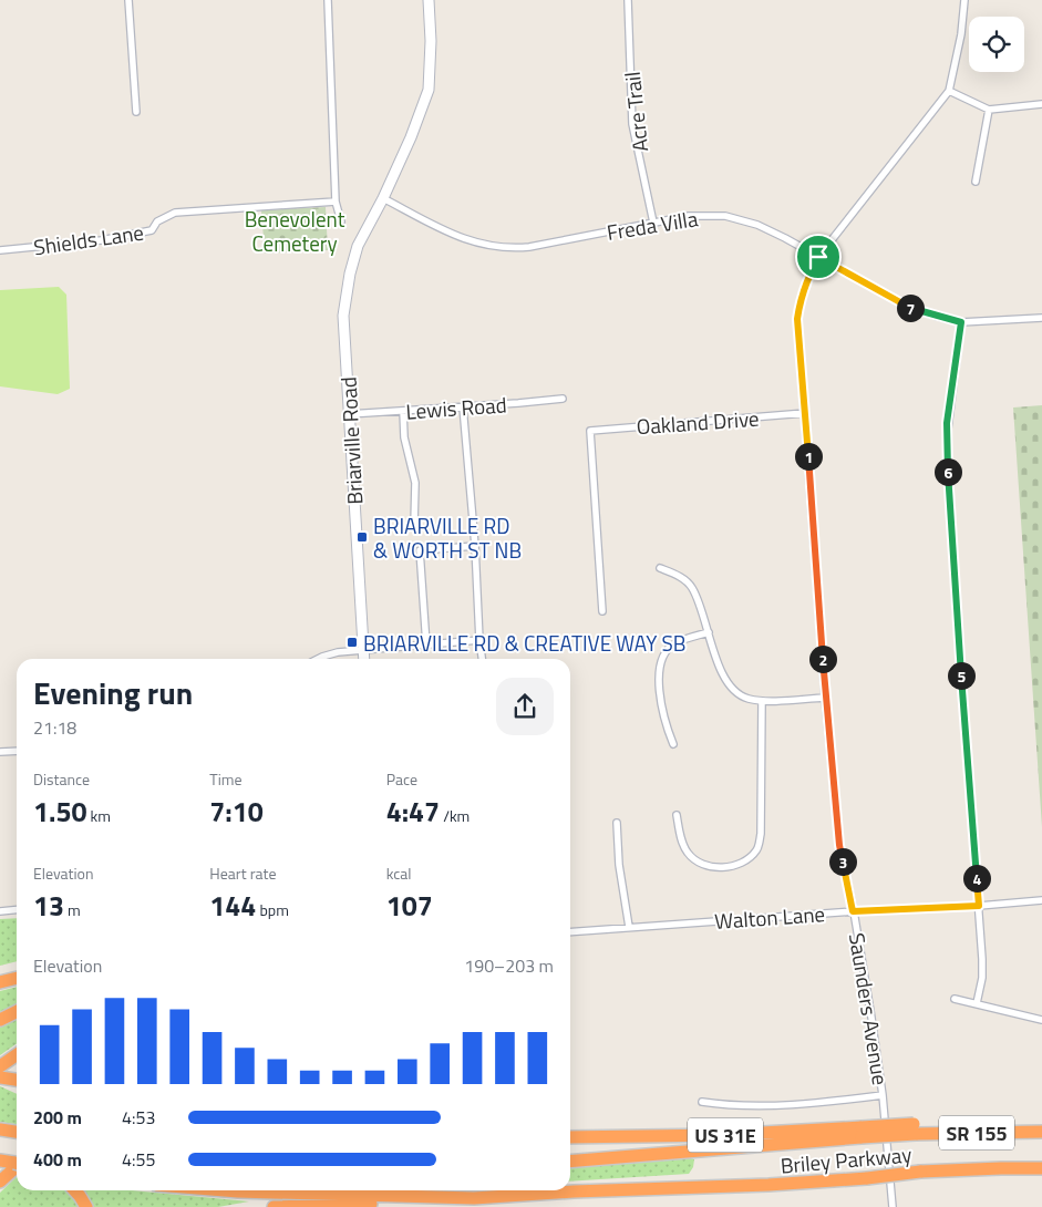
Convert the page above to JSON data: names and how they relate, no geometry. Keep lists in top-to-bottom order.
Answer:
{
  "streets": {
    "highway": ["US 31E", "Briley Parkway"],
    "main road": ["Briarville Road"],
    "street": [
      "Acre Trail",
      "Freda Villa",
      "Shields Lane",
      "Lewis Road",
      "Oakland Drive",
      "Walton Lane",
      "Saunders Avenue"
    ]
  },
  "crossings": [
    ["Acre Trail", "Freda Villa"],
    ["Freda Villa", "Briarville Road"],
    ["Freda Villa", "Saunders Avenue"],
    ["Lewis Road", "Briarville Road"],
    ["Oakland Drive", "Saunders Avenue"],
    ["Walton Lane", "Saunders Avenue"],
    ["US 31E", "Briley Parkway"]
  ],
  "parks": ["Benevolent Cemetery"],
  "places": {
    "transit": ["BRIARVILLE RD & WORTH ST NB", "BRIARVILLE RD & CREATIVE WAY SB"]
  },
  "page": {
    "pins": [
      "7",
      "1",
      "6",
      "2",
      "5",
      "3",
      "4"
    ],
    "heading": ["Evening run", "21:18"],
    "stats": [
      ["Distance", "1.50 km"],
      ["Time", "7:10"],
      ["Pace", "4:47 /km"],
      ["Elevation", "13 m"],
      ["Heart rate", "144 bpm"],
      ["kcal", "107"]
    ],
    "chart": ["Elevation", "190–203 m"],
    "list": [
      {
        "name": "200 m",
        "note": "4:53"
      },
      {
        "name": "400 m",
        "note": "4:55"
      }
    ]
  }
}
